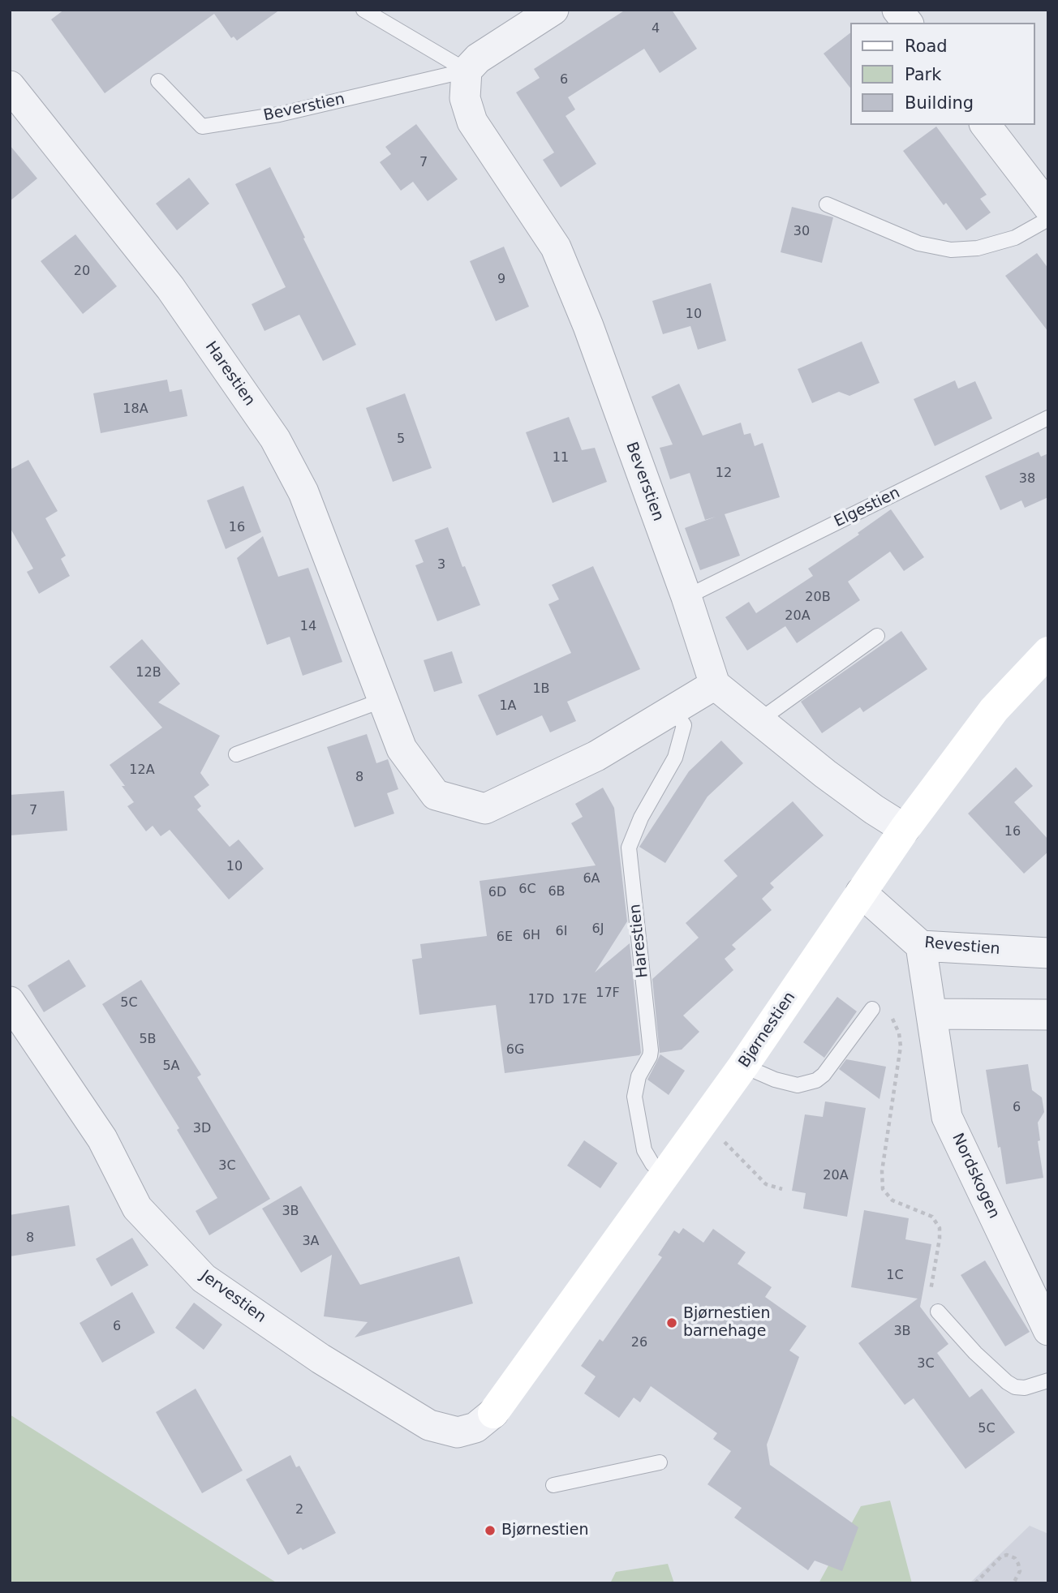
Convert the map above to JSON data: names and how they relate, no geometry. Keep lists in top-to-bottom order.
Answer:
{
  "streets": {
    "street": [
      "Beverstien",
      "Harestien",
      "Revestien",
      "Bjørnestien",
      "Nordskogen",
      "Jervestien"
    ],
    "lane": ["Elgestien"]
  },
  "crossings": [
    ["Beverstien", "Harestien"],
    ["Beverstien", "Elgestien"],
    ["Harestien", "Bjørnestien"],
    ["Revestien", "Bjørnestien"],
    ["Revestien", "Nordskogen"],
    ["Bjørnestien", "Jervestien"]
  ],
  "places": ["Bjørnestien barnehage", "Bjørnestien"],
  "house_numbers": [
    "4",
    "6",
    "7",
    "30",
    "20",
    "9",
    "10",
    "18A",
    "5",
    "11",
    "12",
    "38",
    "16",
    "3",
    "20B",
    "20A",
    "14",
    "12B",
    "1B",
    "1A",
    "12A",
    "8",
    "7",
    "16",
    "10",
    "6A",
    "6C",
    "6B",
    "6D",
    "6J",
    "6I",
    "6H",
    "6E",
    "17F",
    "17D",
    "17E",
    "5C",
    "5B",
    "6G",
    "5A",
    "6",
    "3D",
    "3C",
    "20A",
    "3B",
    "8",
    "3A",
    "1C",
    "6",
    "3B",
    "26",
    "3C",
    "5C",
    "2"
  ],
  "legend": ["Road", "Park", "Building"]
}
